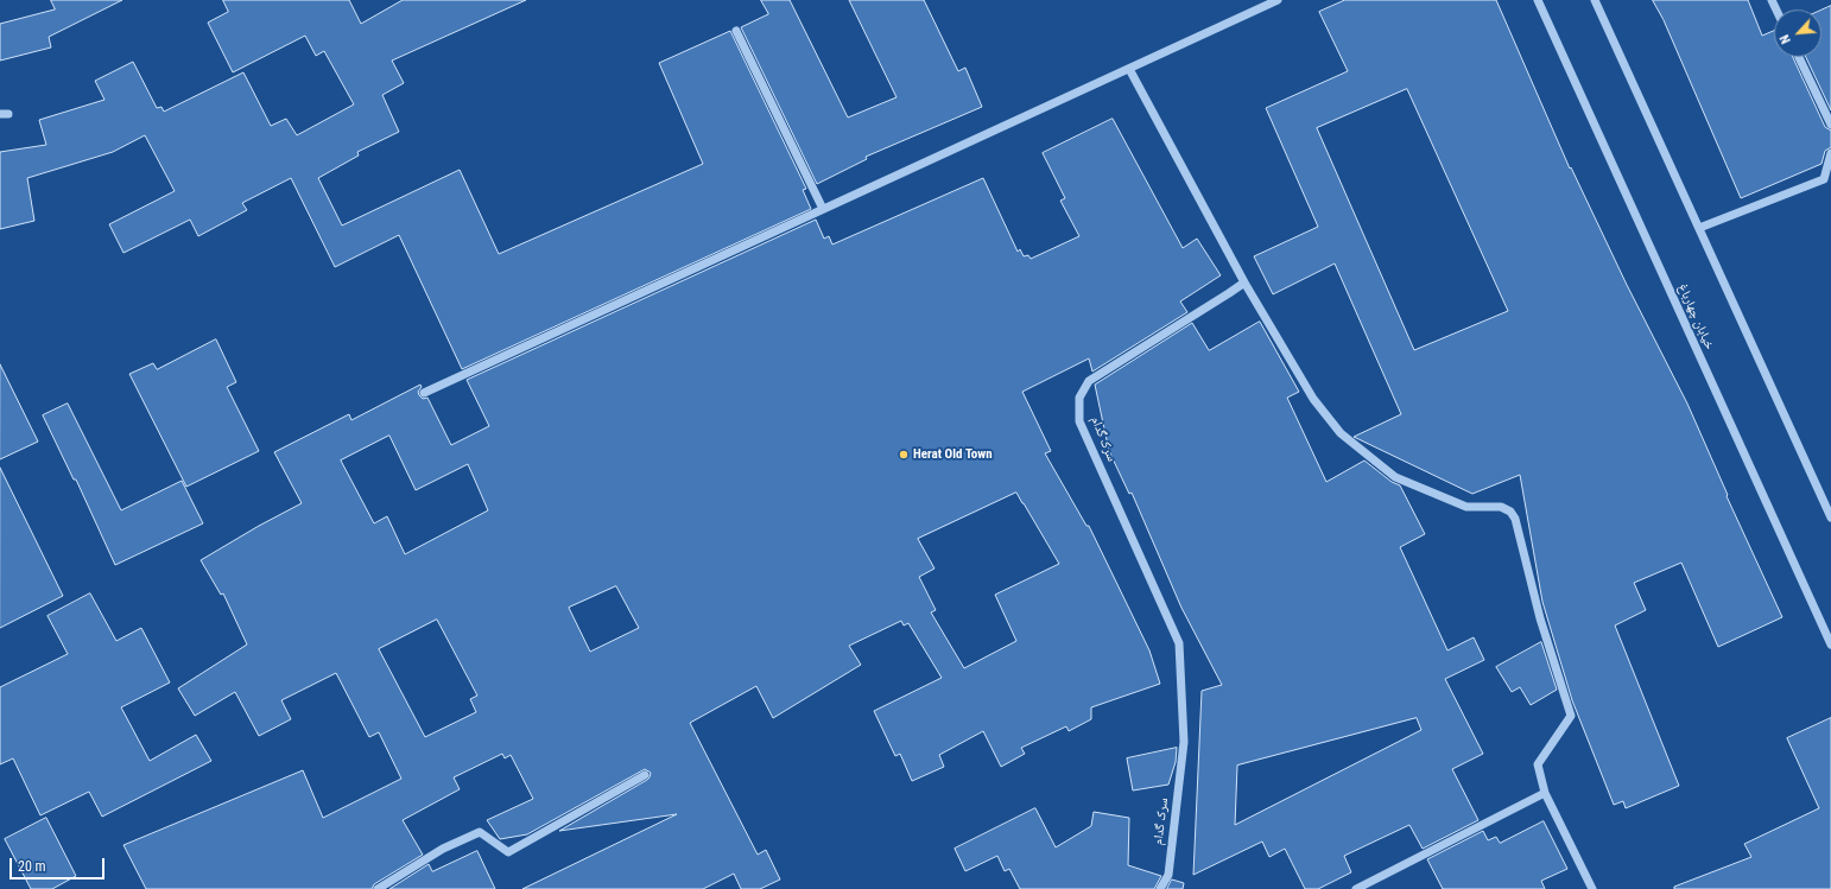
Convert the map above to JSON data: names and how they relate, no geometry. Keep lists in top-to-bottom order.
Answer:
{
  "streets": {
    "street": ["خیابان چهارباغ", "سرک گدام"]
  },
  "places": ["Herat Old Town"],
  "scale_bar": "20 m",
  "north": "bottom left"
}
